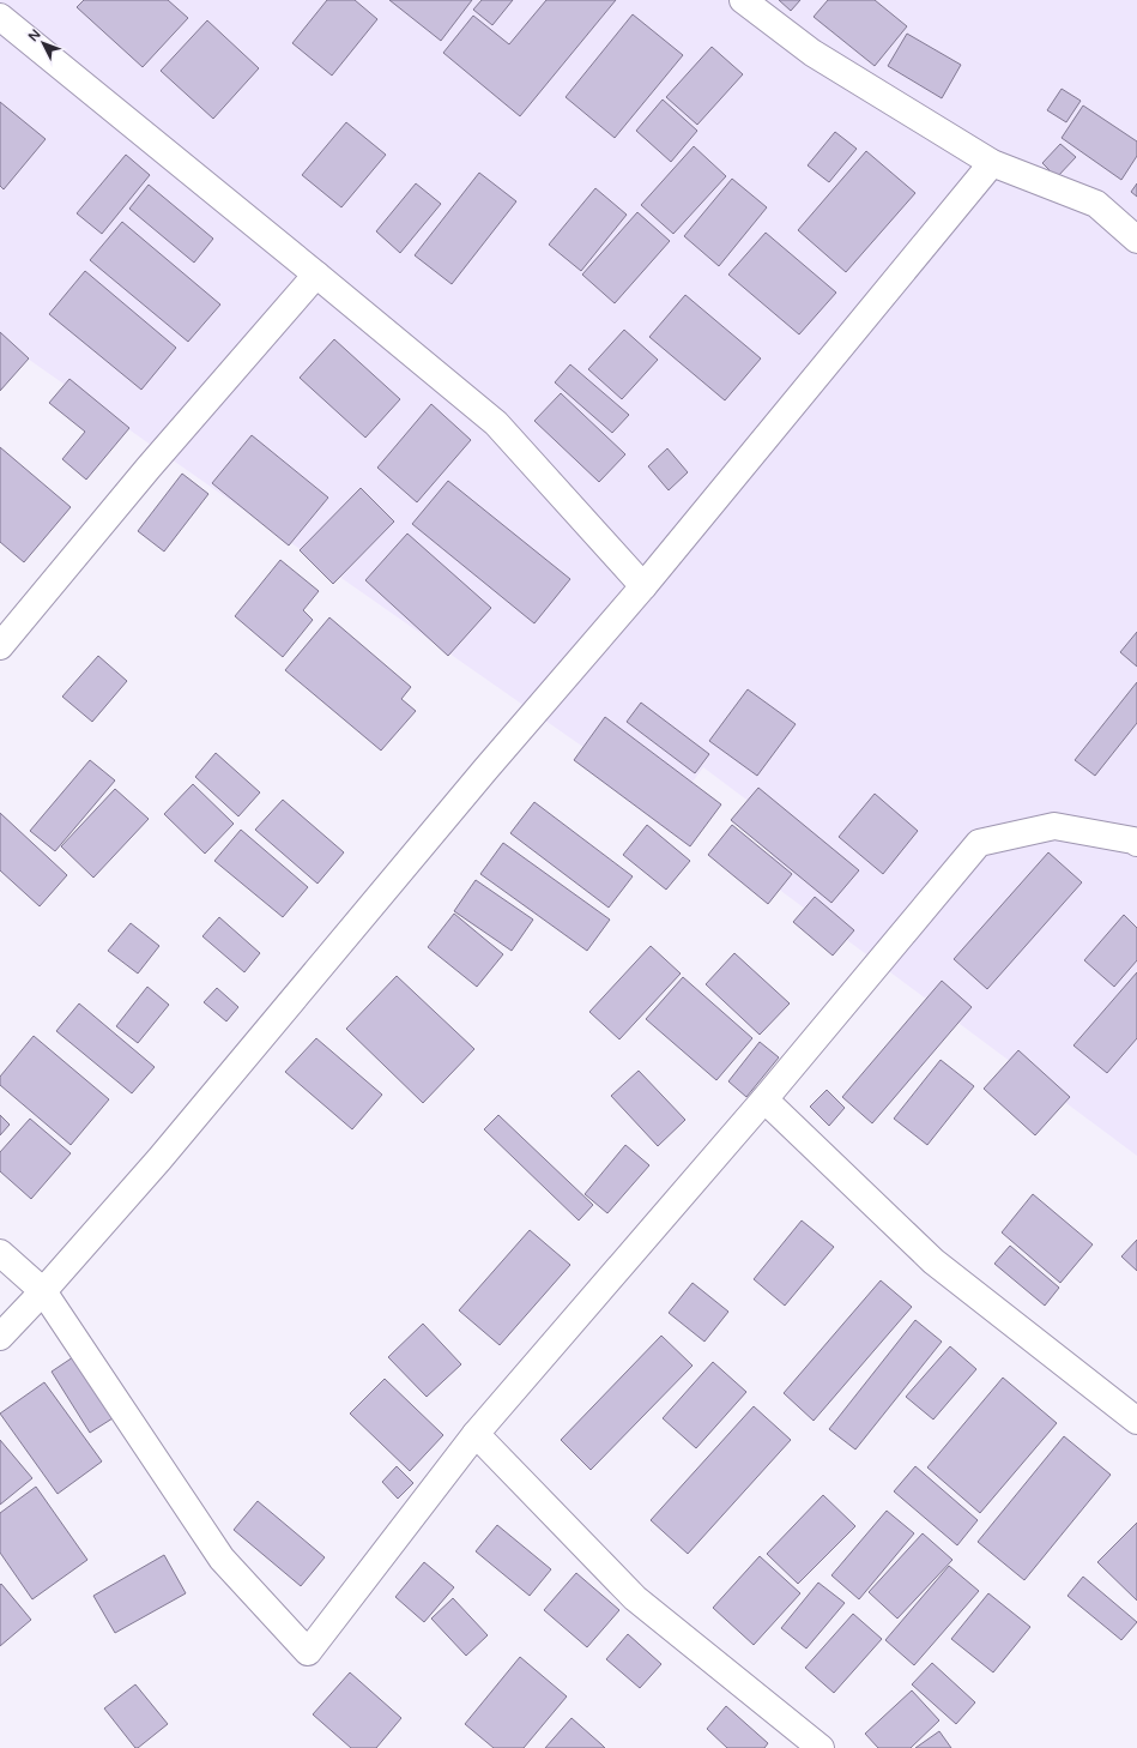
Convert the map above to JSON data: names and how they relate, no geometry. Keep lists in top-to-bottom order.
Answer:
{
  "north": "top left"
}
